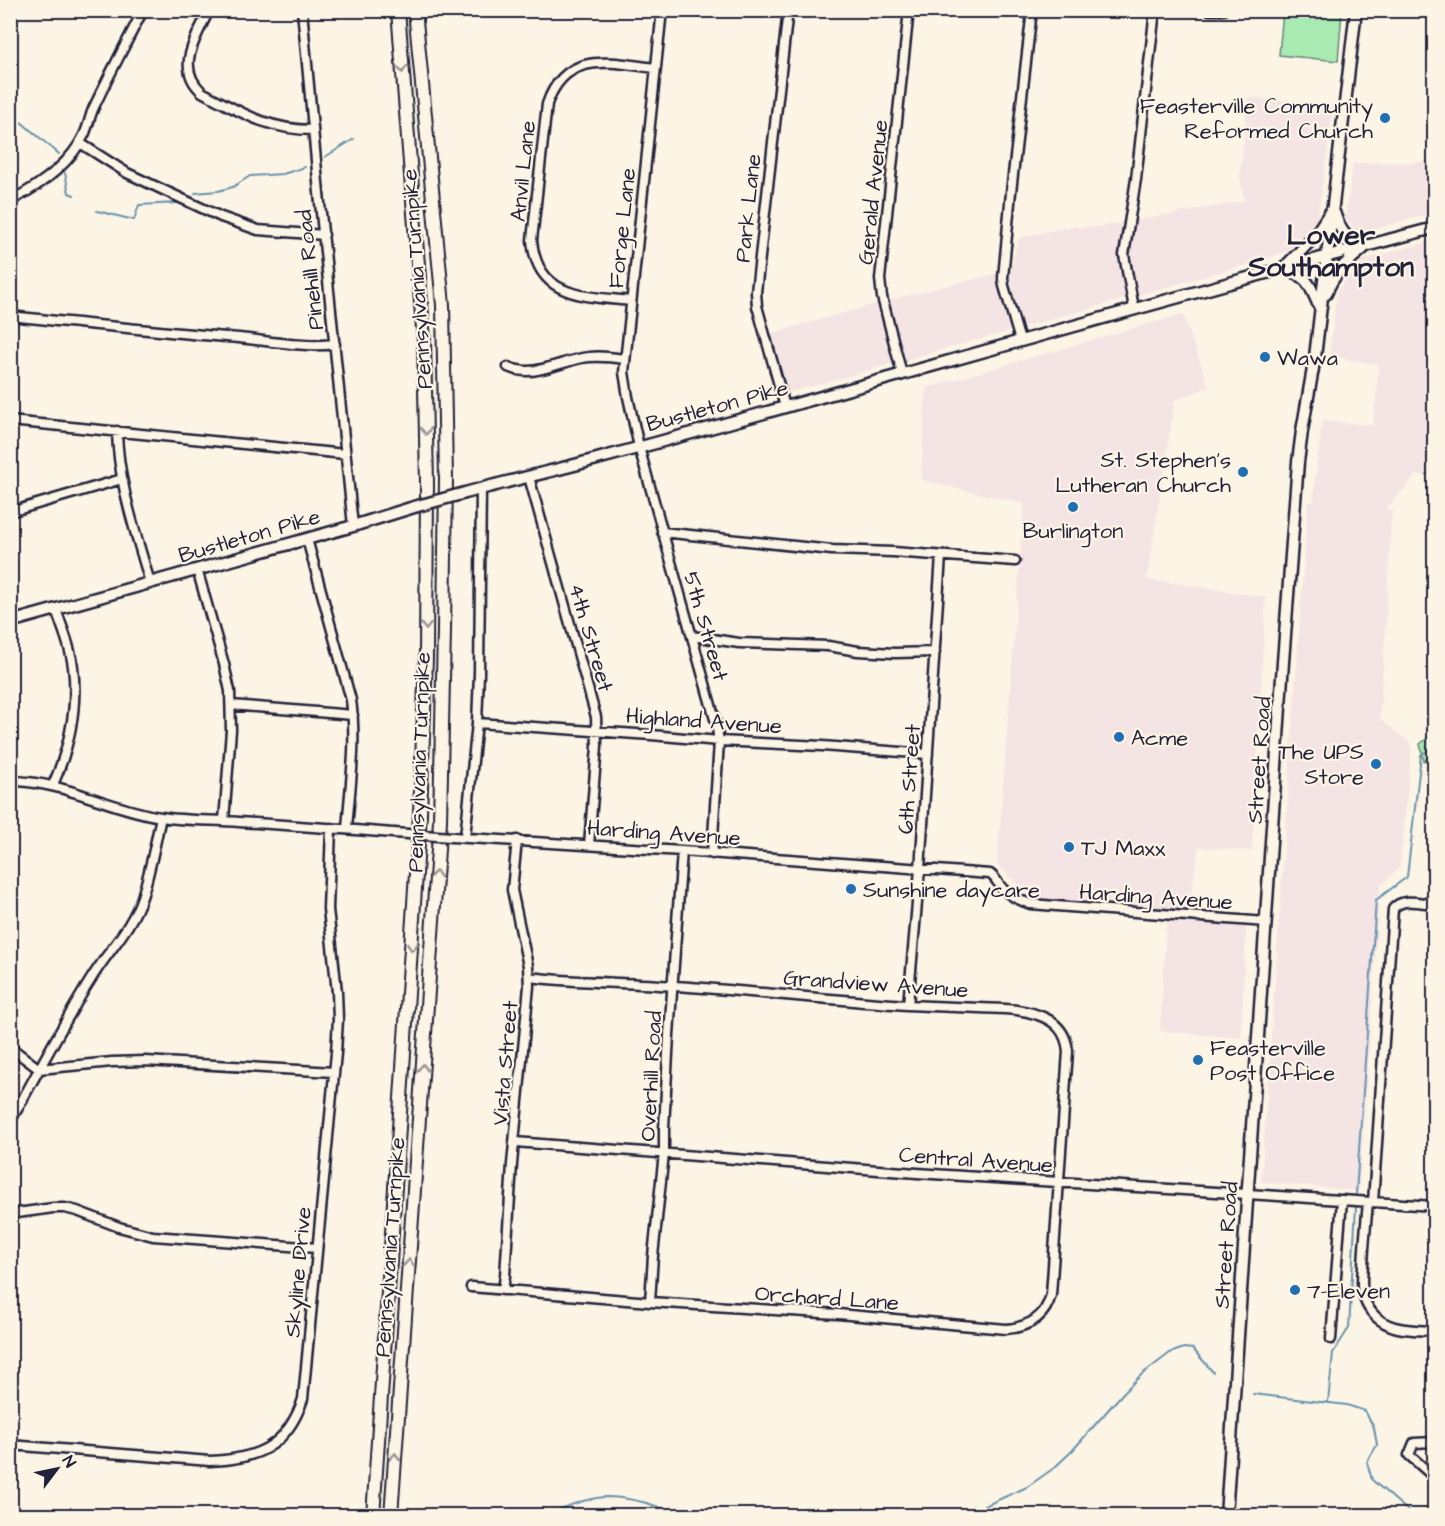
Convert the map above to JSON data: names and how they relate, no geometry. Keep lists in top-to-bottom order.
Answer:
{
  "streets": {
    "highway": ["Pennsylvania Turnpike"],
    "main road": ["Bustleton Pike", "Street Road"],
    "street": [
      "Anvil Lane",
      "Gerald Avenue",
      "Park Lane",
      "Forge Lane",
      "Pinehill Road",
      "5th Street",
      "4th Street",
      "Highland Avenue",
      "6th Street",
      "Harding Avenue",
      "Grandview Avenue",
      "Vista Street",
      "Overhill Road",
      "Central Avenue",
      "Skyline Drive",
      "Orchard Lane"
    ]
  },
  "crossings": [
    ["Anvil Lane", "Forge Lane"],
    ["Gerald Avenue", "Bustleton Pike"],
    ["Park Lane", "Bustleton Pike"],
    ["Forge Lane", "Bustleton Pike"],
    ["Forge Lane", "5th Street"],
    ["Pinehill Road", "Bustleton Pike"],
    ["Bustleton Pike", "5th Street"],
    ["Bustleton Pike", "4th Street"],
    ["Bustleton Pike", "Street Road"],
    ["5th Street", "Highland Avenue"],
    ["5th Street", "Harding Avenue"],
    ["4th Street", "Highland Avenue"],
    ["4th Street", "Harding Avenue"],
    ["Highland Avenue", "6th Street"],
    ["Street Road", "Harding Avenue"],
    ["Street Road", "Central Avenue"],
    ["6th Street", "Harding Avenue"],
    ["6th Street", "Grandview Avenue"],
    ["Harding Avenue", "Vista Street"],
    ["Harding Avenue", "Overhill Road"],
    ["Harding Avenue", "Skyline Drive"],
    ["Grandview Avenue", "Vista Street"],
    ["Grandview Avenue", "Overhill Road"],
    ["Grandview Avenue", "Central Avenue"],
    ["Grandview Avenue", "Orchard Lane"],
    ["Vista Street", "Central Avenue"],
    ["Vista Street", "Orchard Lane"],
    ["Overhill Road", "Central Avenue"],
    ["Overhill Road", "Orchard Lane"],
    ["Central Avenue", "Orchard Lane"]
  ],
  "districts": ["Lower Southampton"],
  "places": [
    "Feasterville Community Reformed Church",
    "Wawa",
    "St. Stephen's Lutheran Church",
    "Burlington",
    "Acme",
    "The UPS Store",
    "TJ Maxx",
    "Sunshine daycare",
    "Feasterville Post Office",
    "7-Eleven"
  ],
  "north": "top right"
}
